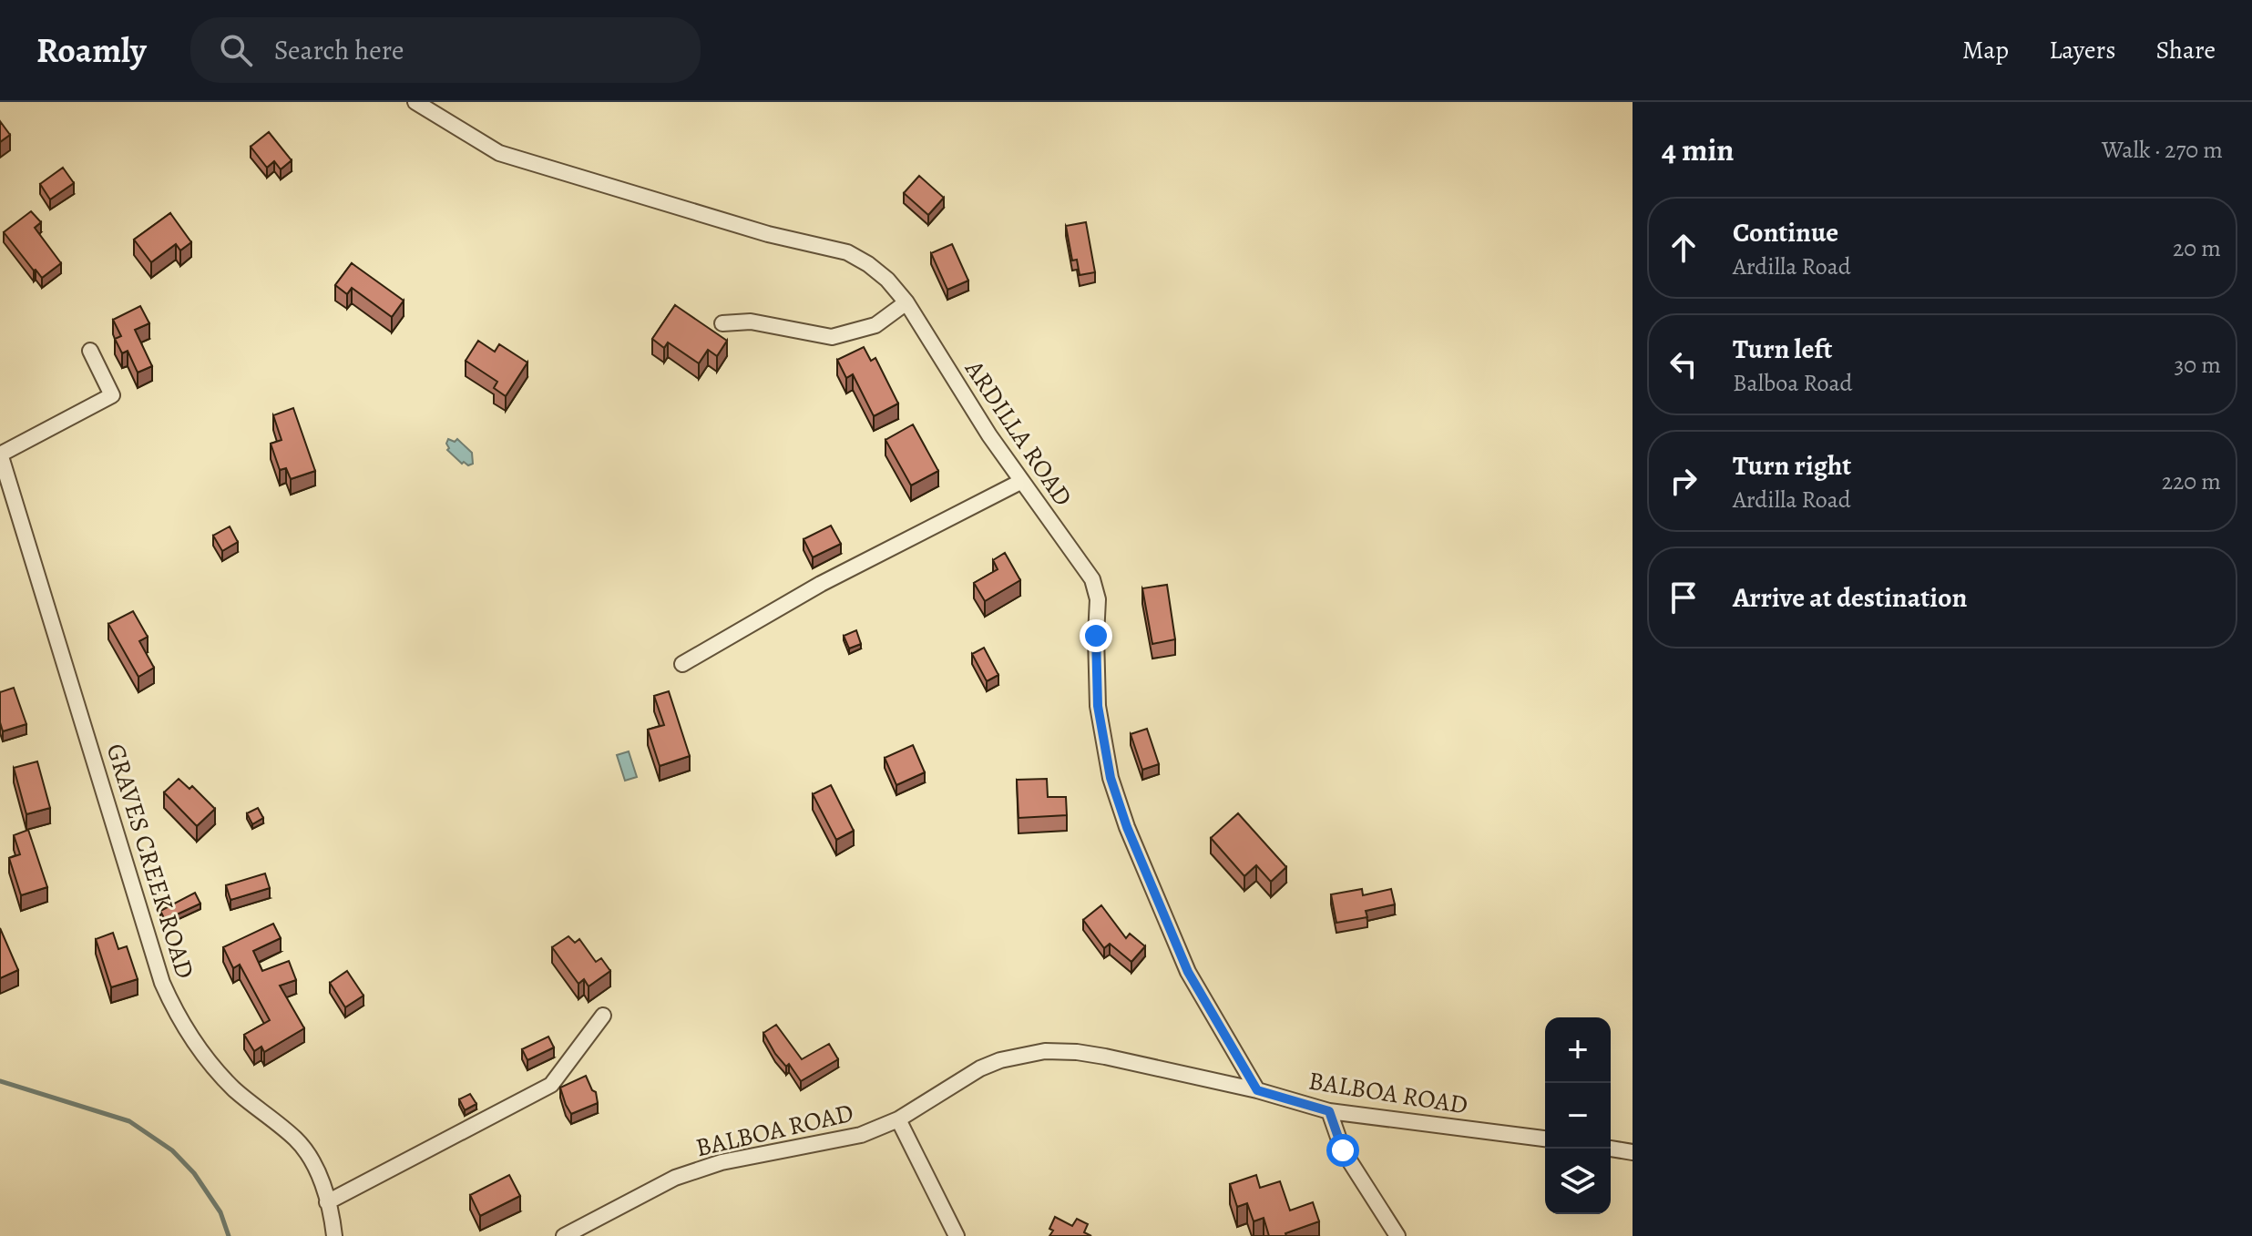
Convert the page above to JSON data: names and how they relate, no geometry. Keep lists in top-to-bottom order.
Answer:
{
  "streets": {
    "street": ["ARDILLA ROAD", "GRAVES CREEK ROAD", "BALBOA ROAD"]
  },
  "crossings": [
    ["ARDILLA ROAD", "BALBOA ROAD"]
  ],
  "page": {
    "header": "Roamly",
    "search": "Search here",
    "nav": ["Map", "Layers", "Share"],
    "heading": ["4 min", "Walk · 270 m"],
    "list": [
      ["Continue", "Ardilla Road", "20 m"],
      ["Turn left", "Balboa Road", "30 m"],
      ["Turn right", "Ardilla Road", "220 m"],
      "Arrive at destination"
    ],
    "map_buttons": ["+", "−"]
  }
}
